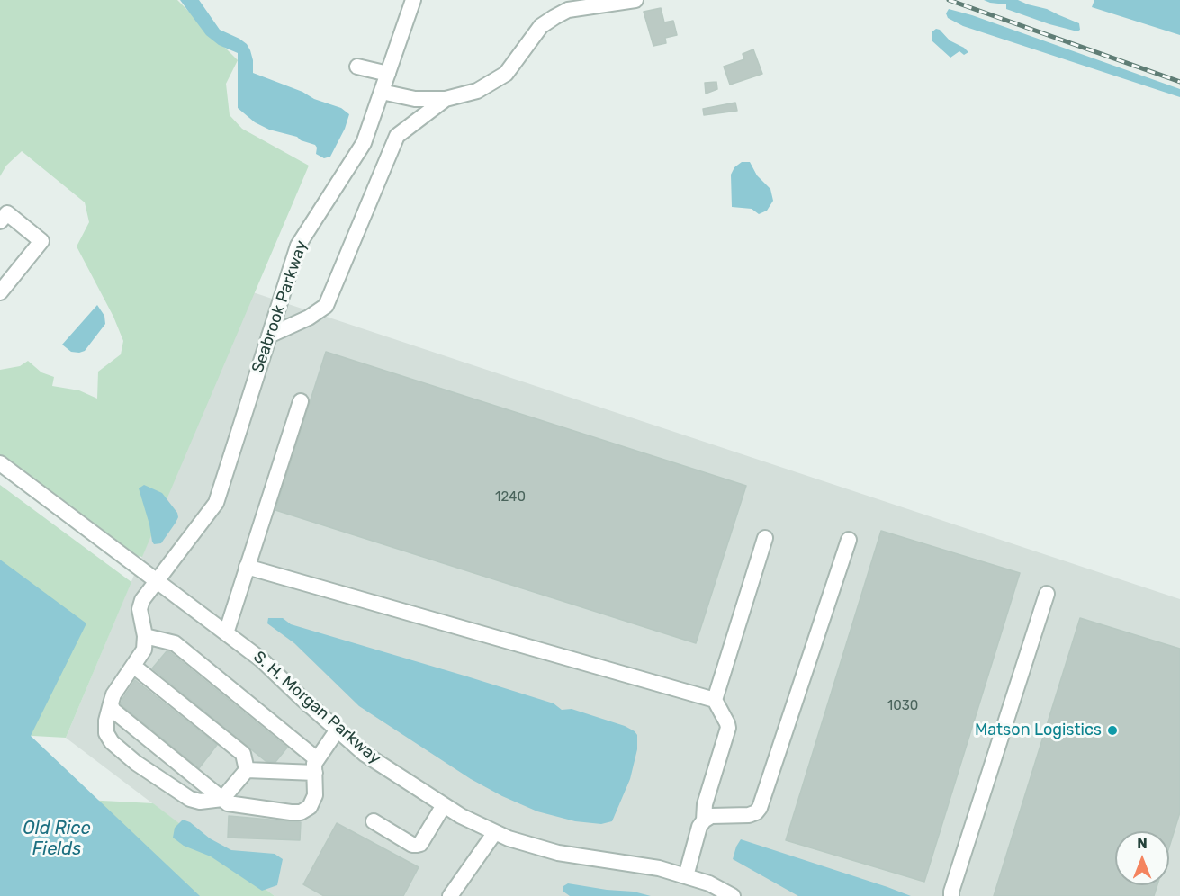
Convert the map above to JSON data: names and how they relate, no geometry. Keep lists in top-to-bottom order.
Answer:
{
  "streets": {
    "street": ["Seabrook Parkway", "S. H. Morgan Parkway"]
  },
  "crossings": [
    ["Seabrook Parkway", "S. H. Morgan Parkway"]
  ],
  "water": ["Old Rice Fields"],
  "places": ["Matson Logistics"],
  "house_numbers": ["1240", "1030"],
  "north": "top"
}
